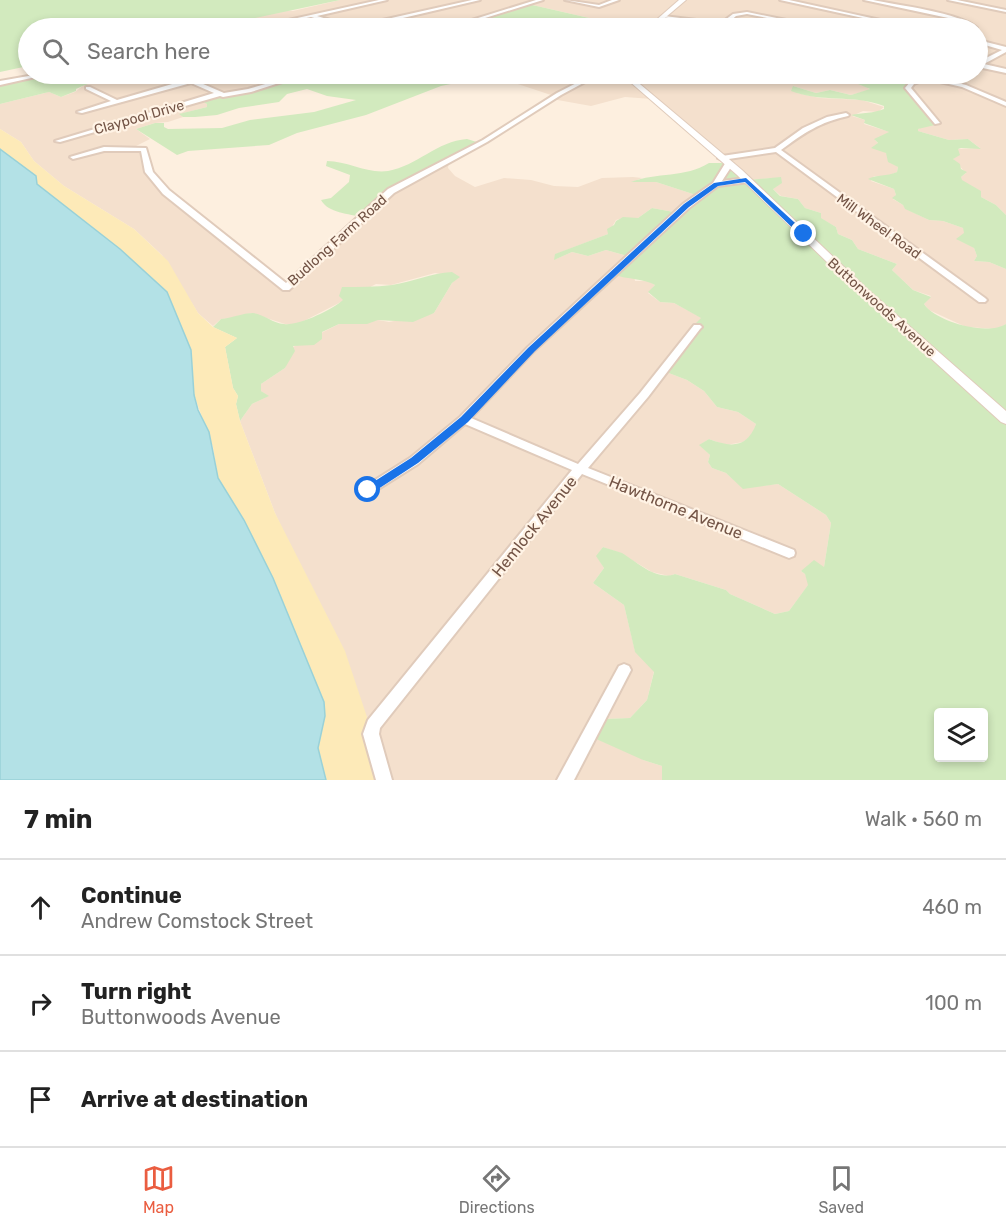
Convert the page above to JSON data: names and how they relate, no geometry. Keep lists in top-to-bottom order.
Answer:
{
  "streets": {
    "street": [
      "Claypool Drive",
      "Mill Wheel Road",
      "Budlong Farm Road",
      "Buttonwoods Avenue",
      "Hawthorne Avenue",
      "Hemlock Avenue"
    ]
  },
  "crossings": [
    ["Hawthorne Avenue", "Hemlock Avenue"]
  ],
  "page": {
    "search": "Search here",
    "heading": ["7 min", "Walk · 560 m"],
    "list": [
      ["Continue", "Andrew Comstock Street", "460 m"],
      ["Turn right", "Buttonwoods Avenue", "100 m"],
      "Arrive at destination"
    ],
    "nav": ["Map", "Directions", "Saved"]
  }
}
